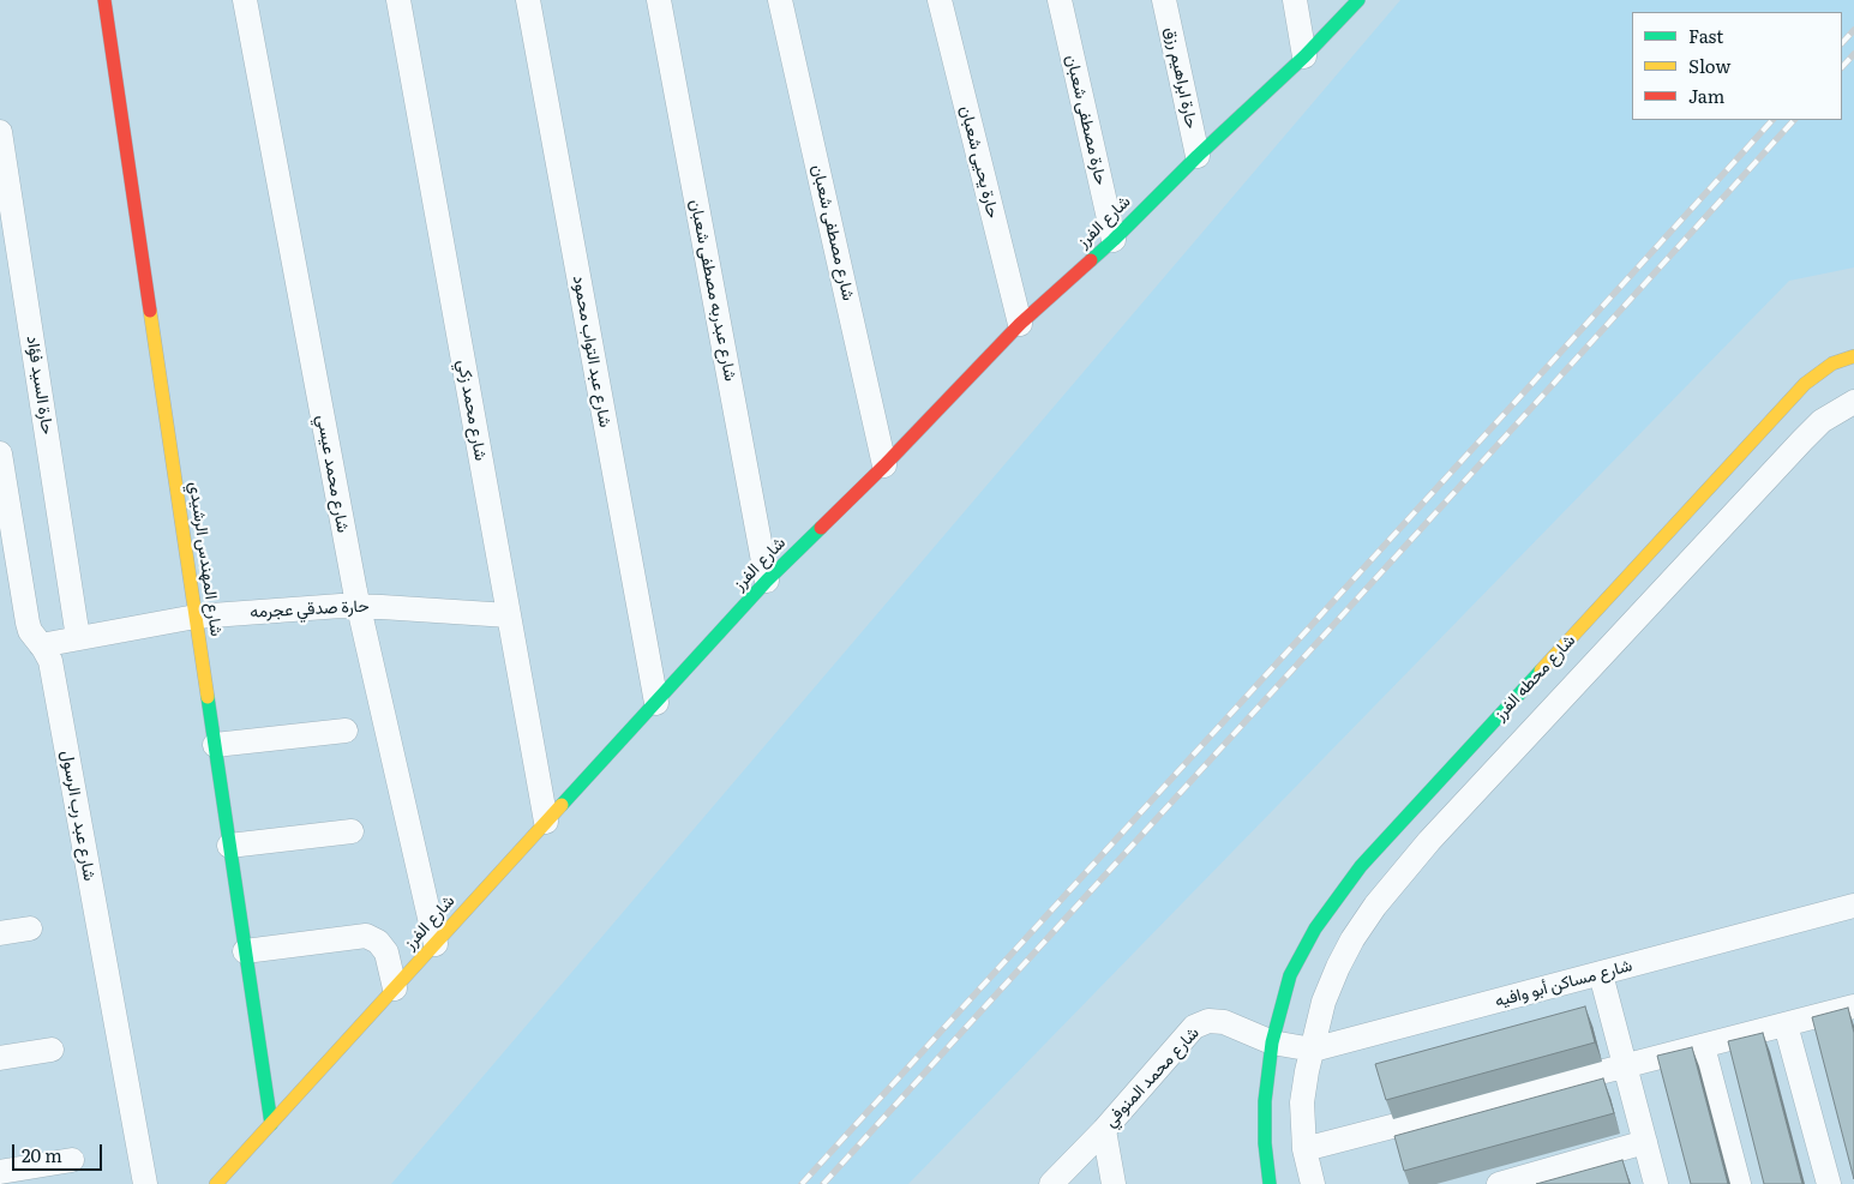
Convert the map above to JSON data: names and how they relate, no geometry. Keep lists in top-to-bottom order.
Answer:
{
  "streets": {
    "street": [
      "حارة ابراهيم رزق",
      "حارة مصطفى شعبان",
      "حارة يحيى شعبان",
      "شارع الفرز",
      "شارع مصطفى شعبان",
      "شارع عبدربه مصطفى شعبان",
      "شارع عبد التواب محمود",
      "حارة السيد فؤاد",
      "شارع محمد زكي",
      "شارع محمد عيسي",
      "شارع المهندس الرشيدي",
      "حارة صدقي عجرمه",
      "شارع محطه الفرز",
      "شارع عبد رب الرسول",
      "شارع مساكن أبو وافيه",
      "شارع محمد المنوفي"
    ]
  },
  "crossings": [
    ["حارة ابراهيم رزق", "شارع الفرز"],
    ["حارة مصطفى شعبان", "شارع الفرز"],
    ["حارة يحيى شعبان", "شارع الفرز"],
    ["شارع الفرز", "شارع مصطفى شعبان"],
    ["شارع الفرز", "شارع عبدربه مصطفى شعبان"],
    ["شارع الفرز", "شارع عبد التواب محمود"],
    ["شارع الفرز", "شارع محمد زكي"],
    ["شارع الفرز", "شارع محمد عيسي"],
    ["شارع الفرز", "شارع المهندس الرشيدي"],
    ["حارة السيد فؤاد", "حارة صدقي عجرمه"],
    ["شارع محمد زكي", "حارة صدقي عجرمه"],
    ["شارع محمد عيسي", "حارة صدقي عجرمه"],
    ["شارع المهندس الرشيدي", "حارة صدقي عجرمه"],
    ["حارة صدقي عجرمه", "شارع عبد رب الرسول"],
    ["شارع محطه الفرز", "شارع مساكن أبو وافيه"],
    ["شارع محطه الفرز", "شارع محمد المنوفي"],
    ["شارع مساكن أبو وافيه", "شارع محمد المنوفي"]
  ],
  "legend": ["Fast", "Slow", "Jam"],
  "scale_bar": "20 m"
}
